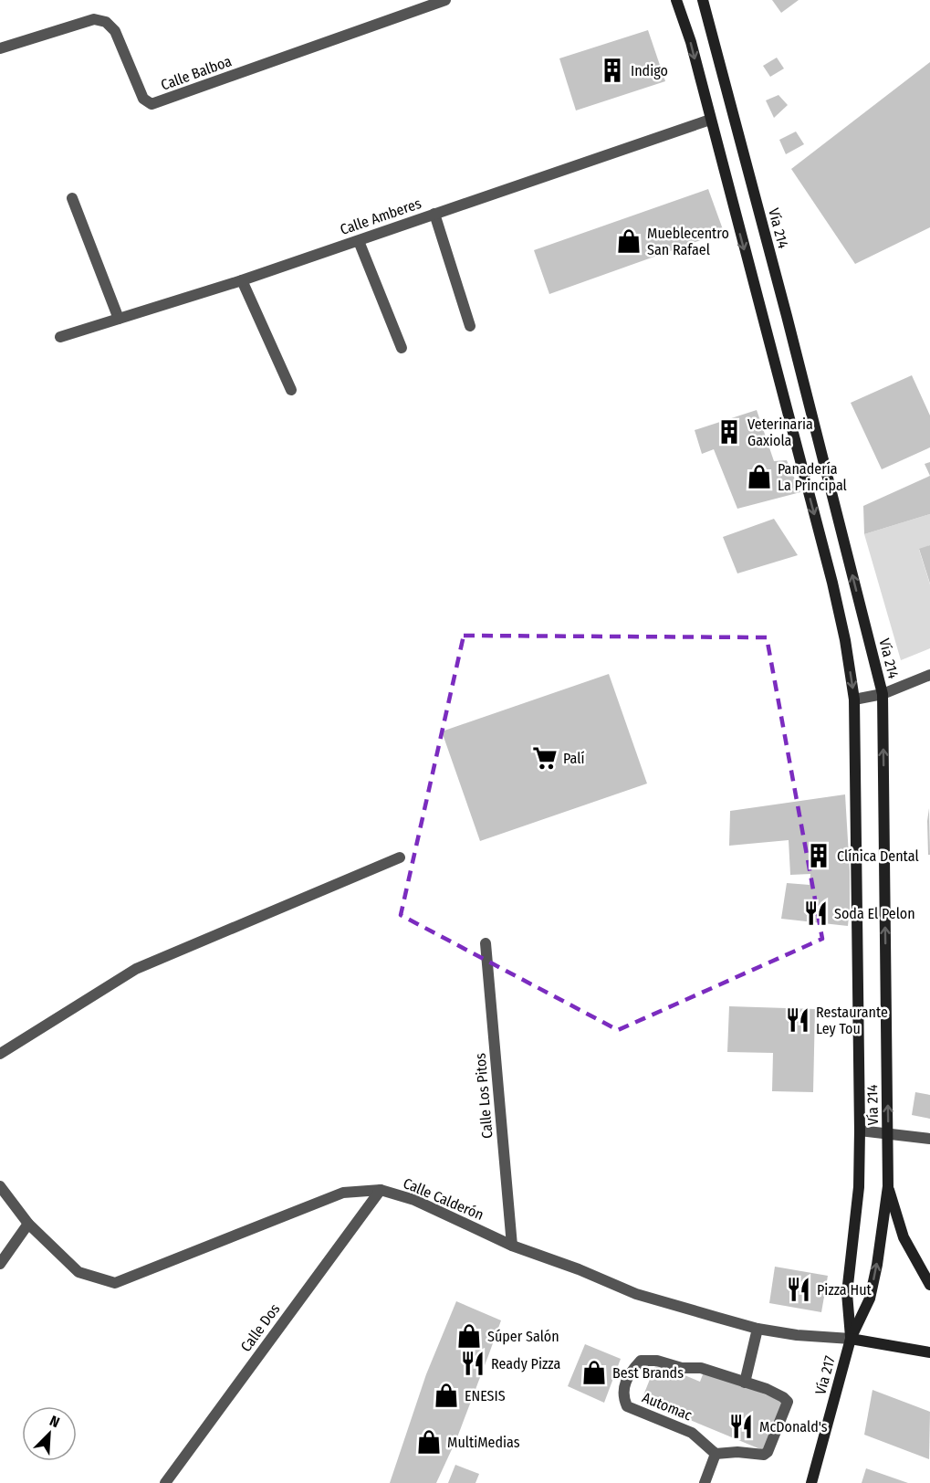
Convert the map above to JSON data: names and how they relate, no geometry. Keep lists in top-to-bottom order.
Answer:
{
  "streets": {
    "main road": ["Vía 214", "Vía 217"],
    "street": [
      "Calle Balboa",
      "Calle Amberes",
      "Calle Los Pitos",
      "Calle Calderón",
      "Calle Dos",
      "Automac"
    ]
  },
  "crossings": [
    ["Calle Amberes", "Vía 214"],
    ["Vía 214", "Calle Calderón"],
    ["Vía 214", "Vía 217"],
    ["Calle Los Pitos", "Calle Calderón"],
    ["Calle Calderón", "Calle Dos"],
    ["Calle Calderón", "Vía 217"]
  ],
  "places": {
    "building": ["Indigo", "Veterinaria Gaxiola", "Clínica Dental"],
    "shop": [
      "Mueblecentro San Rafael",
      "Panadería La Principal",
      "Súper Salón",
      "Best Brands",
      "ENESIS",
      "MultiMedias"
    ],
    "supermarket": ["Palí"],
    "restaurant": [
      "Soda El Pelon",
      "Restaurante Ley Tou",
      "Pizza Hut",
      "Ready Pizza",
      "McDonald's"
    ]
  },
  "north": "top right"
}
